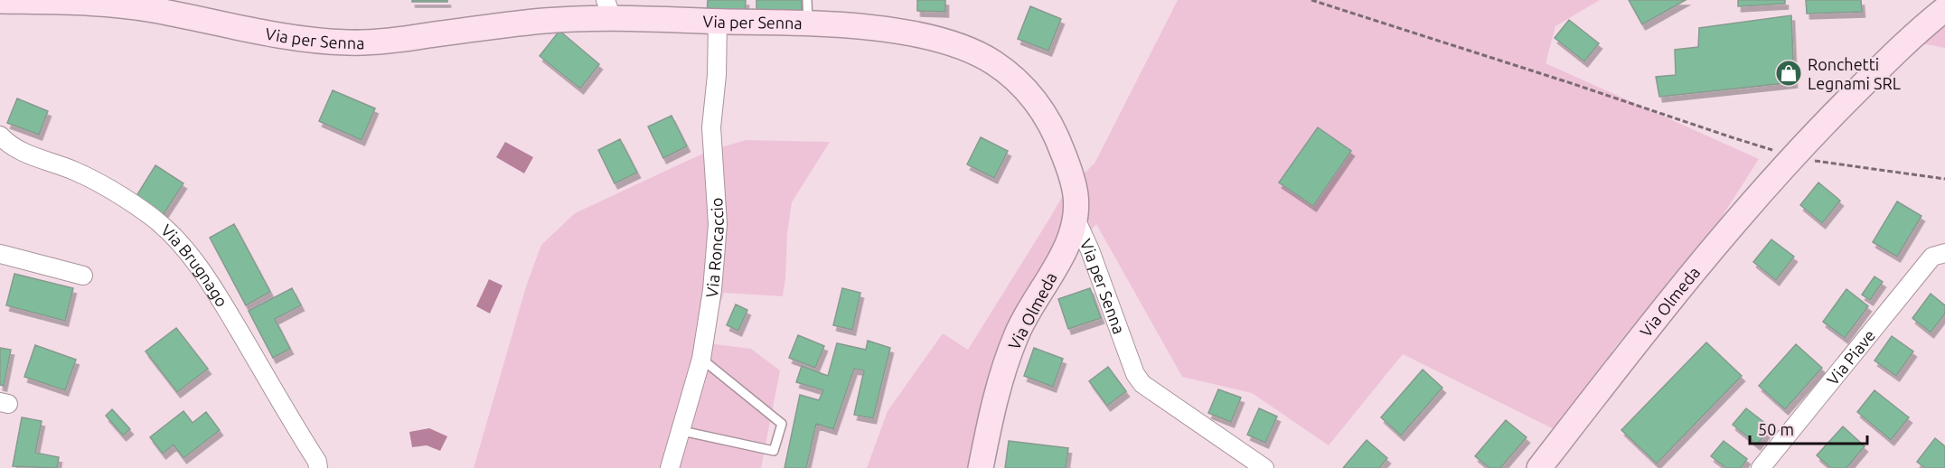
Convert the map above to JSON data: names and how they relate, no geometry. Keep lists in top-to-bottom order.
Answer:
{
  "streets": {
    "street": [
      "Via per Senna",
      "Via Roncaccio",
      "Via Brugnago",
      "Via Olmeda",
      "Via Piave"
    ]
  },
  "crossings": [
    ["Via per Senna", "Via Roncaccio"],
    ["Via per Senna", "Via Olmeda"]
  ],
  "places": {
    "shop": ["Ronchetti Legnami SRL"]
  },
  "scale_bar": "50 m"
}
